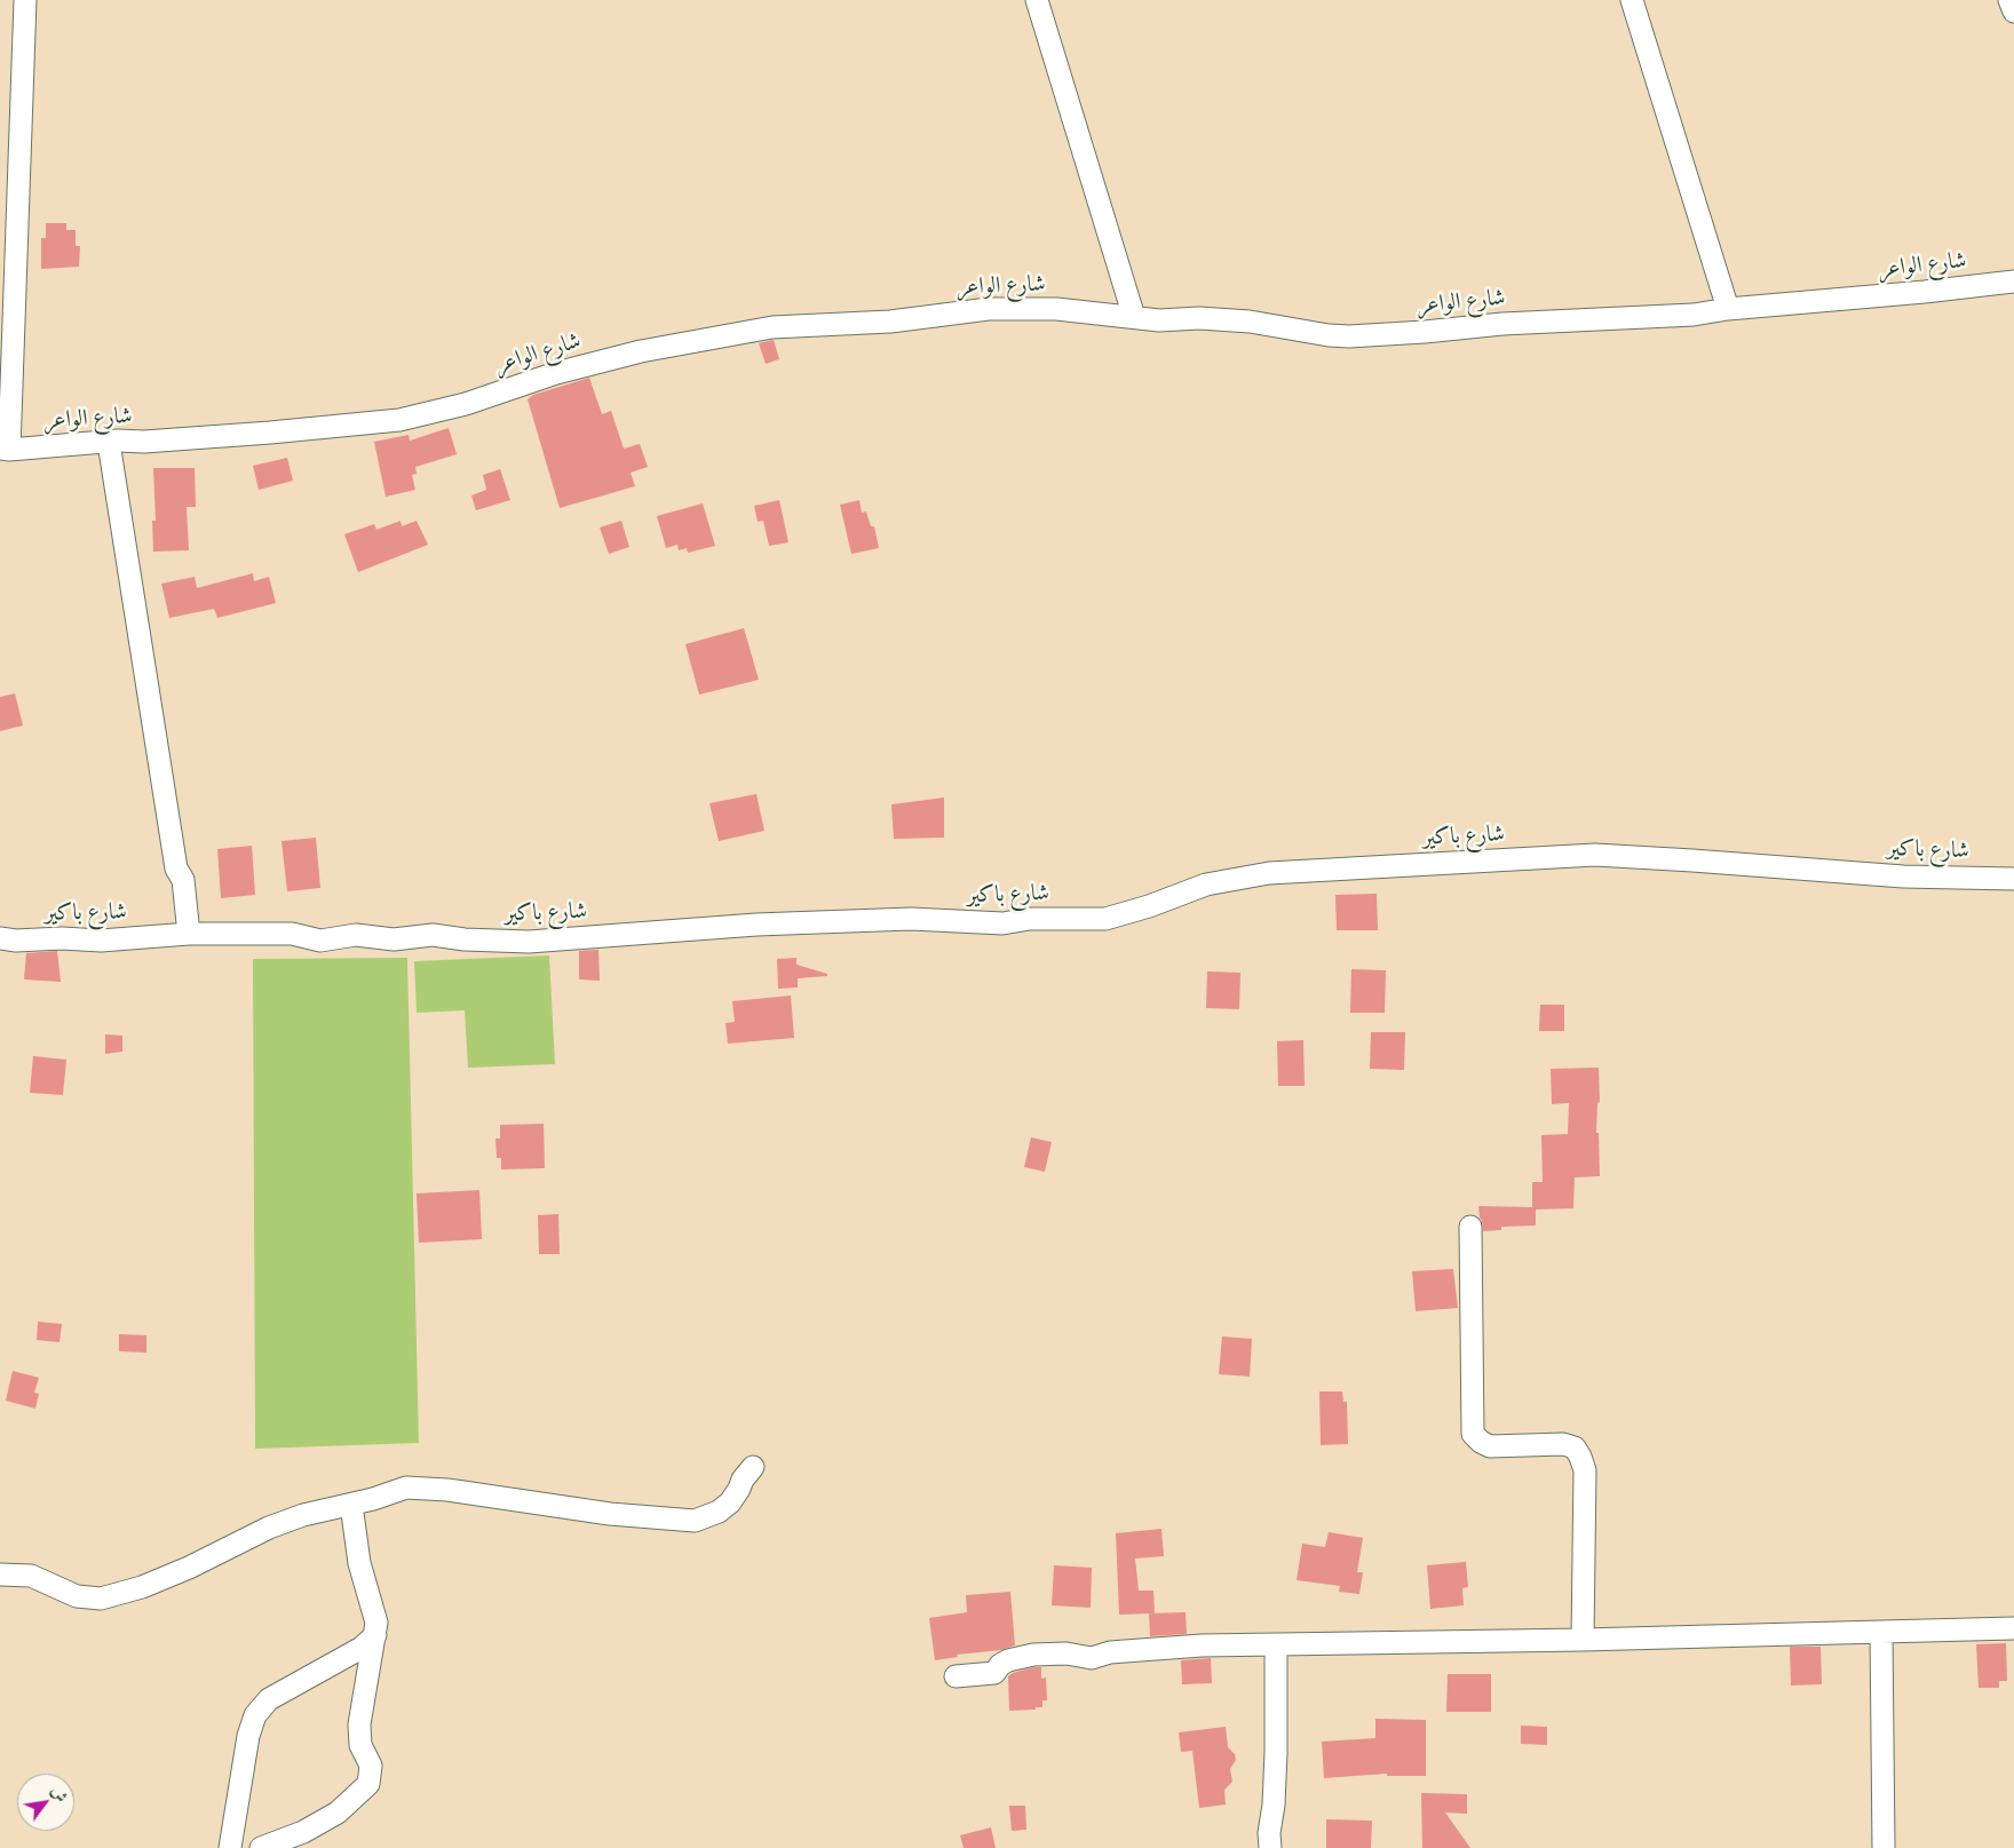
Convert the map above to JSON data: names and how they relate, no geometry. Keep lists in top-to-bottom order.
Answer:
{
  "streets": {
    "street": ["شارع الواعر", "شارع باكير"]
  },
  "north": "top right"
}
